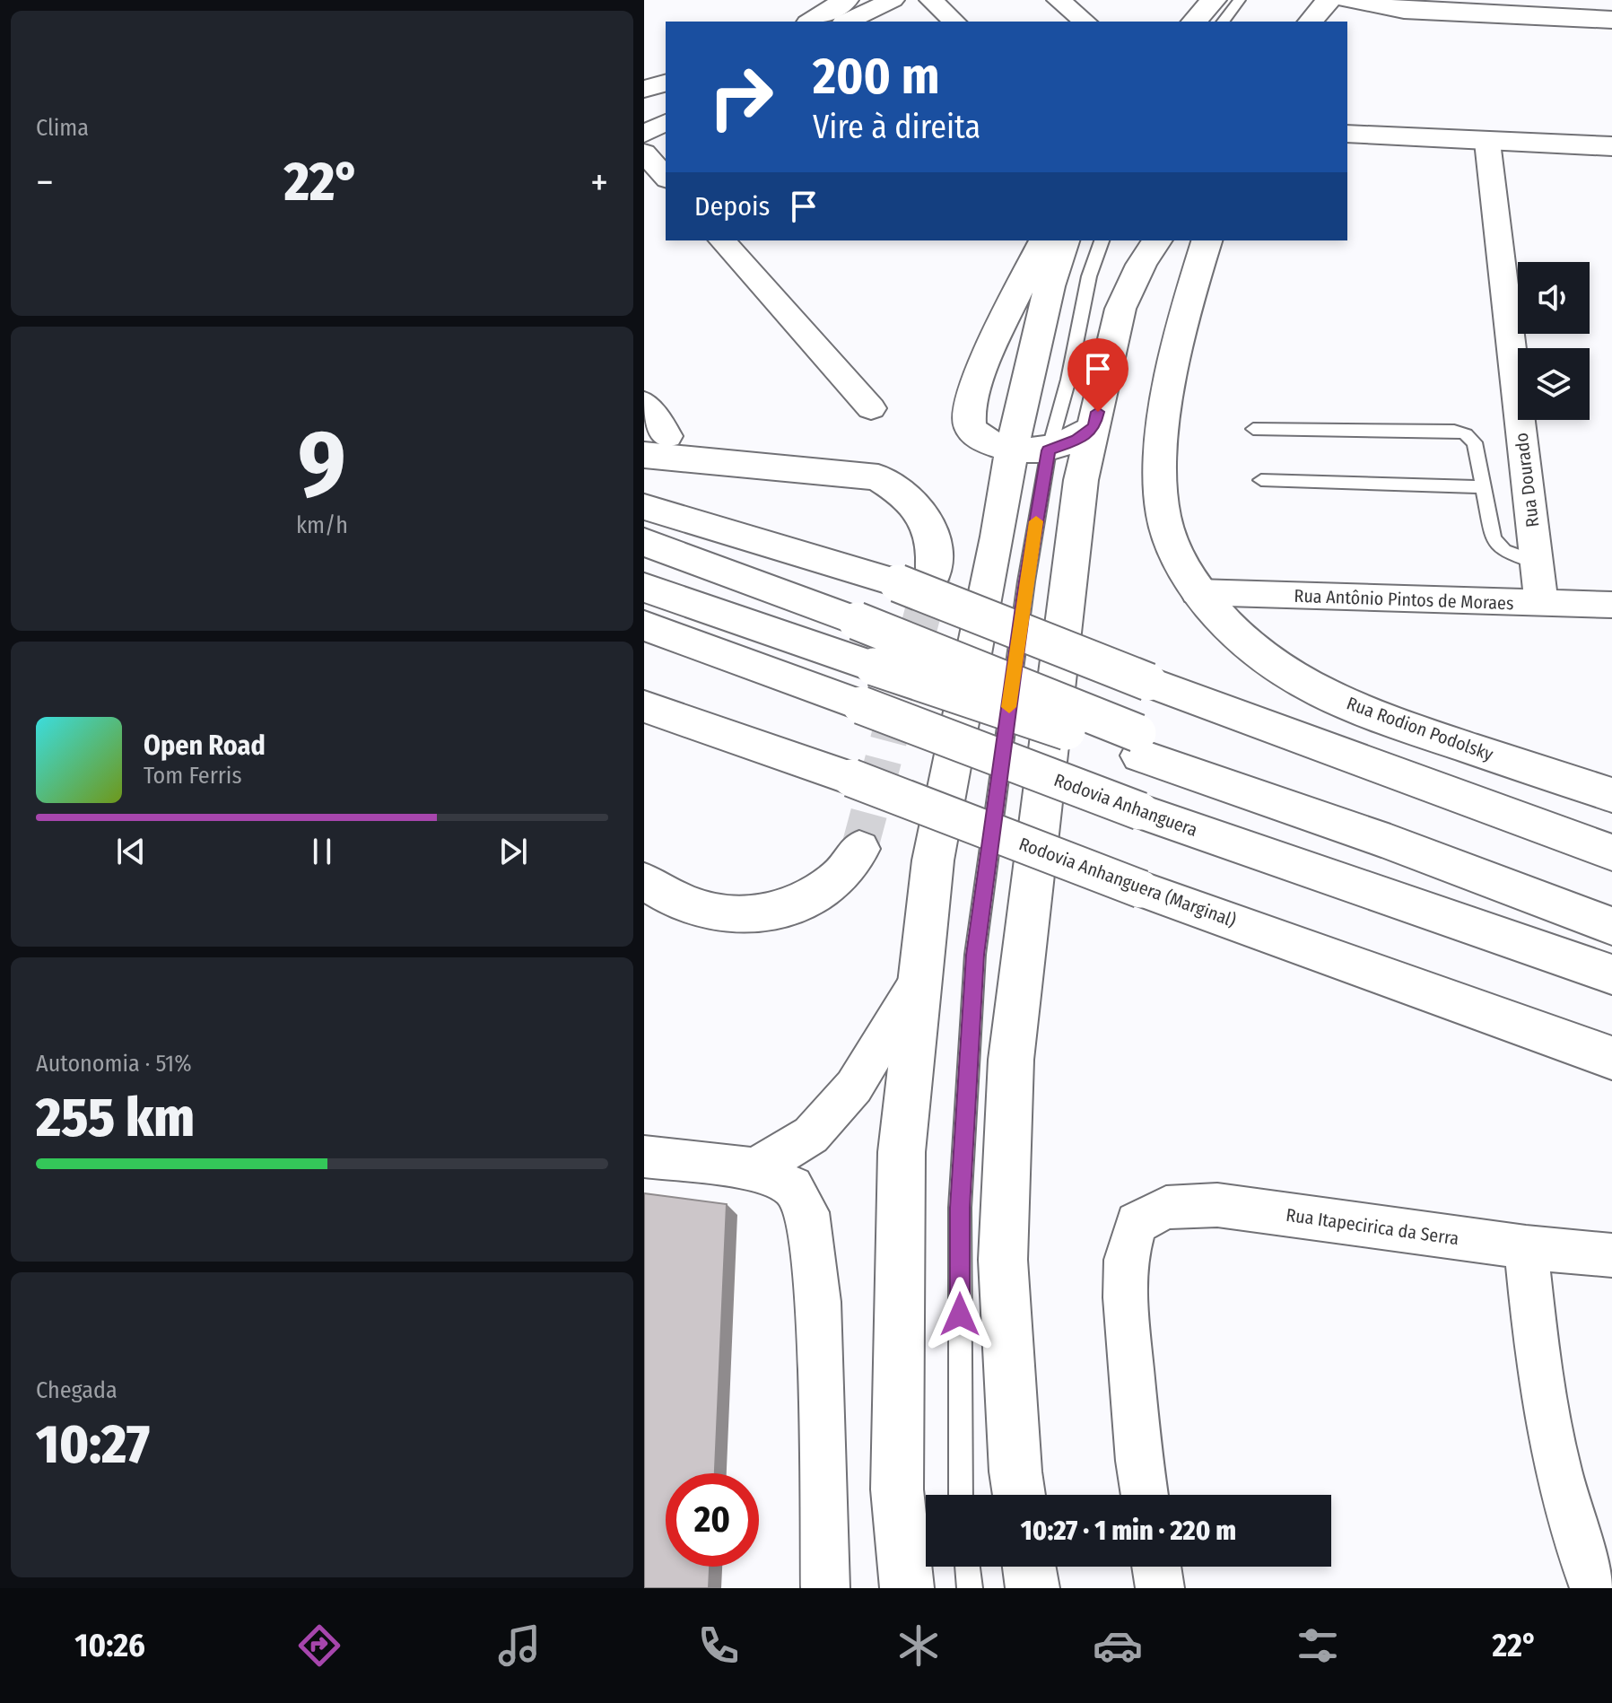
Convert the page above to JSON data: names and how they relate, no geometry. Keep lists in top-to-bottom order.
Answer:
{
  "streets": {
    "main road": ["Rua Rodion Podolsky", "Rodovia Anhanguera", "Rodovia Anhanguera (Marginal)"],
    "street": ["Rua Dourado", "Rua Antônio Pintos de Moraes", "Rua Itapecirica da Serra"]
  },
  "crossings": [
    ["Rua Dourado", "Rua Antônio Pintos de Moraes"],
    ["Rua Antônio Pintos de Moraes", "Rua Rodion Podolsky"]
  ],
  "page": {
    "tile": [
      "Clima",
      ["9", "km/h"],
      ["Autonomia · 51%", "255 km"],
      ["Chegada", "10:27"]
    ],
    "turn": ["200 m", "Vire à direita"],
    "heat": ["−", "22°", "+"],
    "then": "Depois",
    "song": ["Open Road", "Tom Ferris"],
    "limit": "20",
    "trip": "10:27 · 1 min · 220 m",
    "tabs": ["10:26", "22°"]
  }
}
